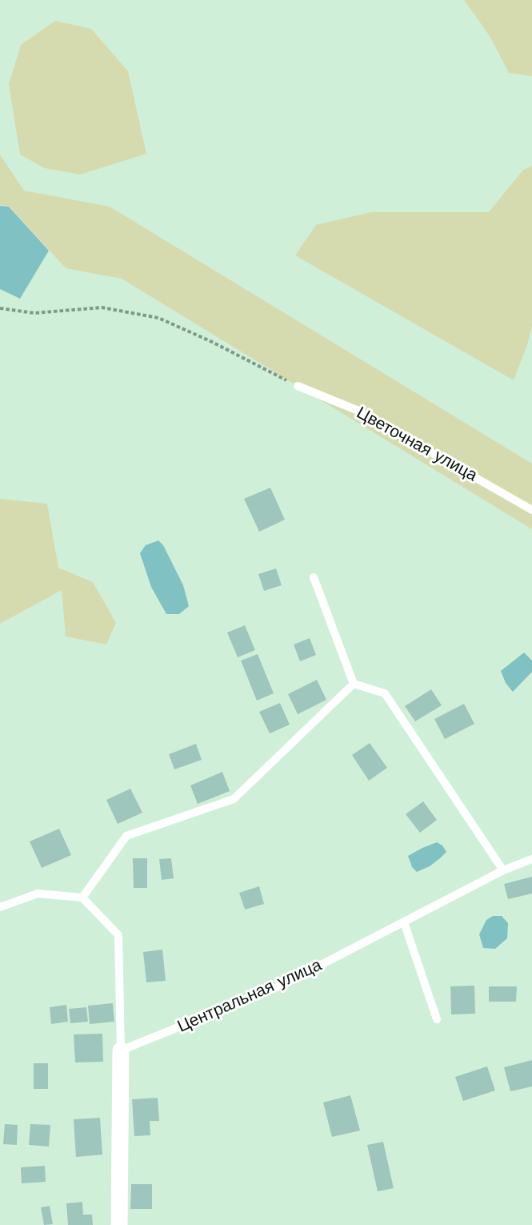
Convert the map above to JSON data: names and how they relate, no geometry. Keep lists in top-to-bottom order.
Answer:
{
  "streets": {
    "lane": ["Цветочная улица", "Центральная улица"]
  }
}
